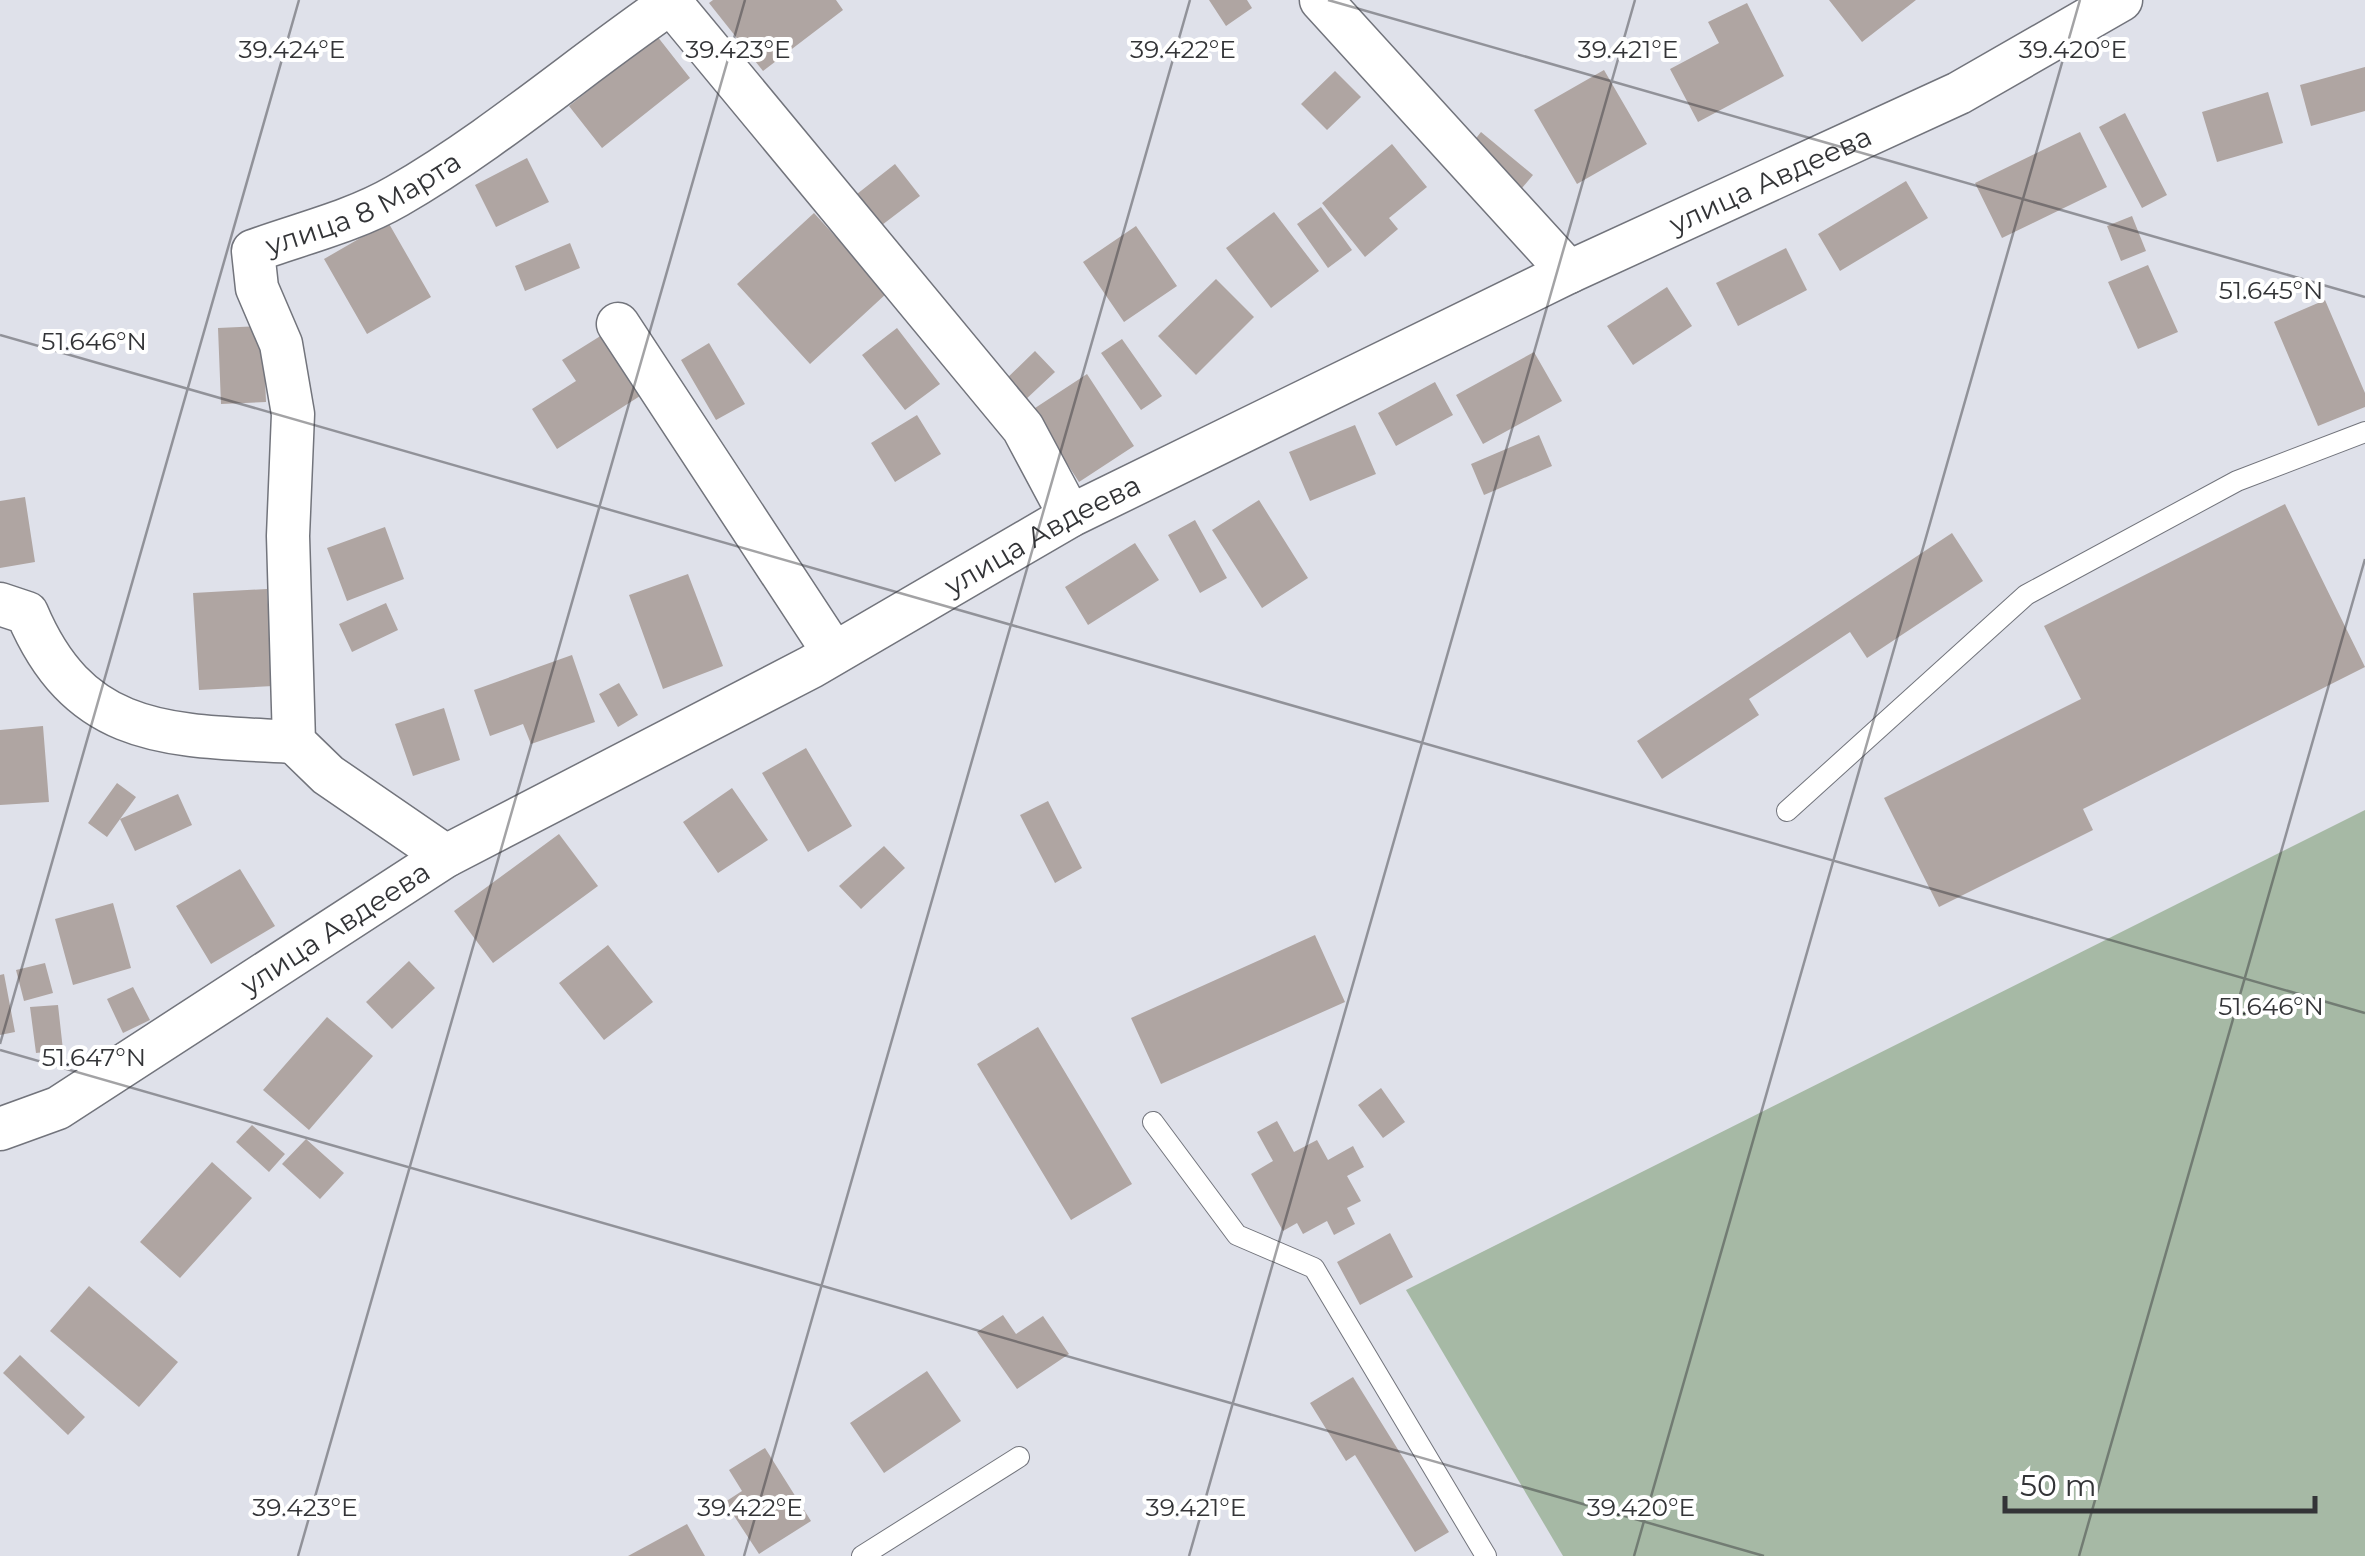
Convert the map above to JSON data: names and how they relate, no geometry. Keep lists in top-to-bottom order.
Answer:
{
  "streets": {
    "street": ["улица Авдеева", "улица 8 Марта"]
  },
  "scale_bar": "50 m",
  "coordinates": [
    "39.424°E",
    "39.423°E",
    "39.422°E",
    "39.421°E",
    "39.420°E",
    "51.645°N",
    "51.646°N",
    "51.647°N"
  ]
}
